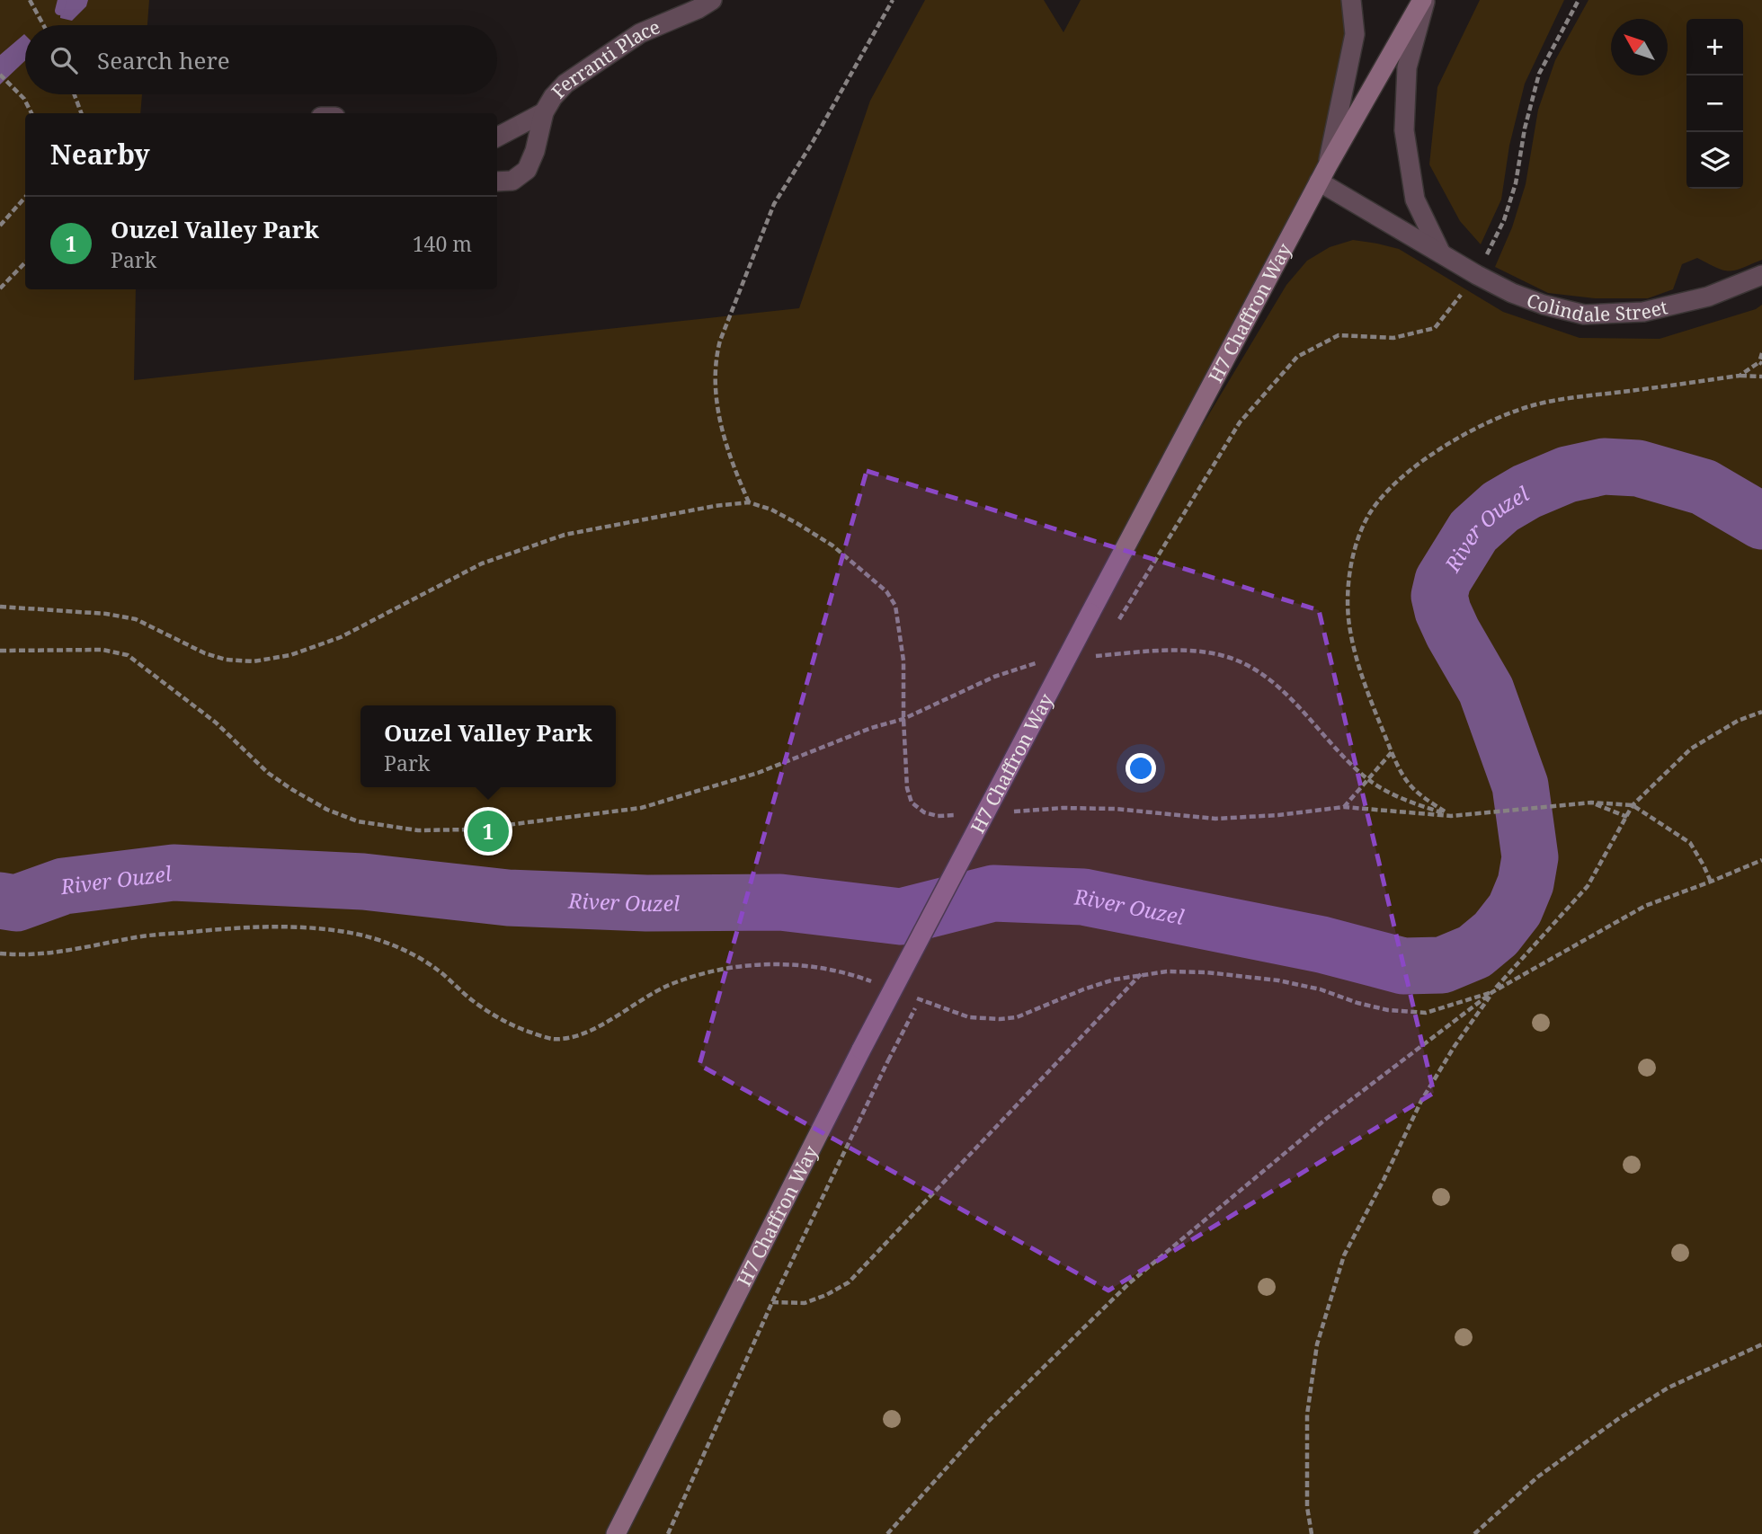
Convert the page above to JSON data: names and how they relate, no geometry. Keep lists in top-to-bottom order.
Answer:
{
  "streets": {
    "street": ["Ferranti Place", "Colindale Street", "H7 Chaffron Way"]
  },
  "crossings": [
    ["Colindale Street", "H7 Chaffron Way"]
  ],
  "water": ["River Ouzel"],
  "north": "top left",
  "page": {
    "map_buttons": ["+", "−"],
    "search": "Search here",
    "heading": "Nearby",
    "list": [
      {
        "mark": "1",
        "name": "Ouzel Valley Park",
        "note": "Park",
        "value": "140 m"
      }
    ],
    "popup": ["Ouzel Valley Park", "Park"],
    "pins": "1"
  }
}
